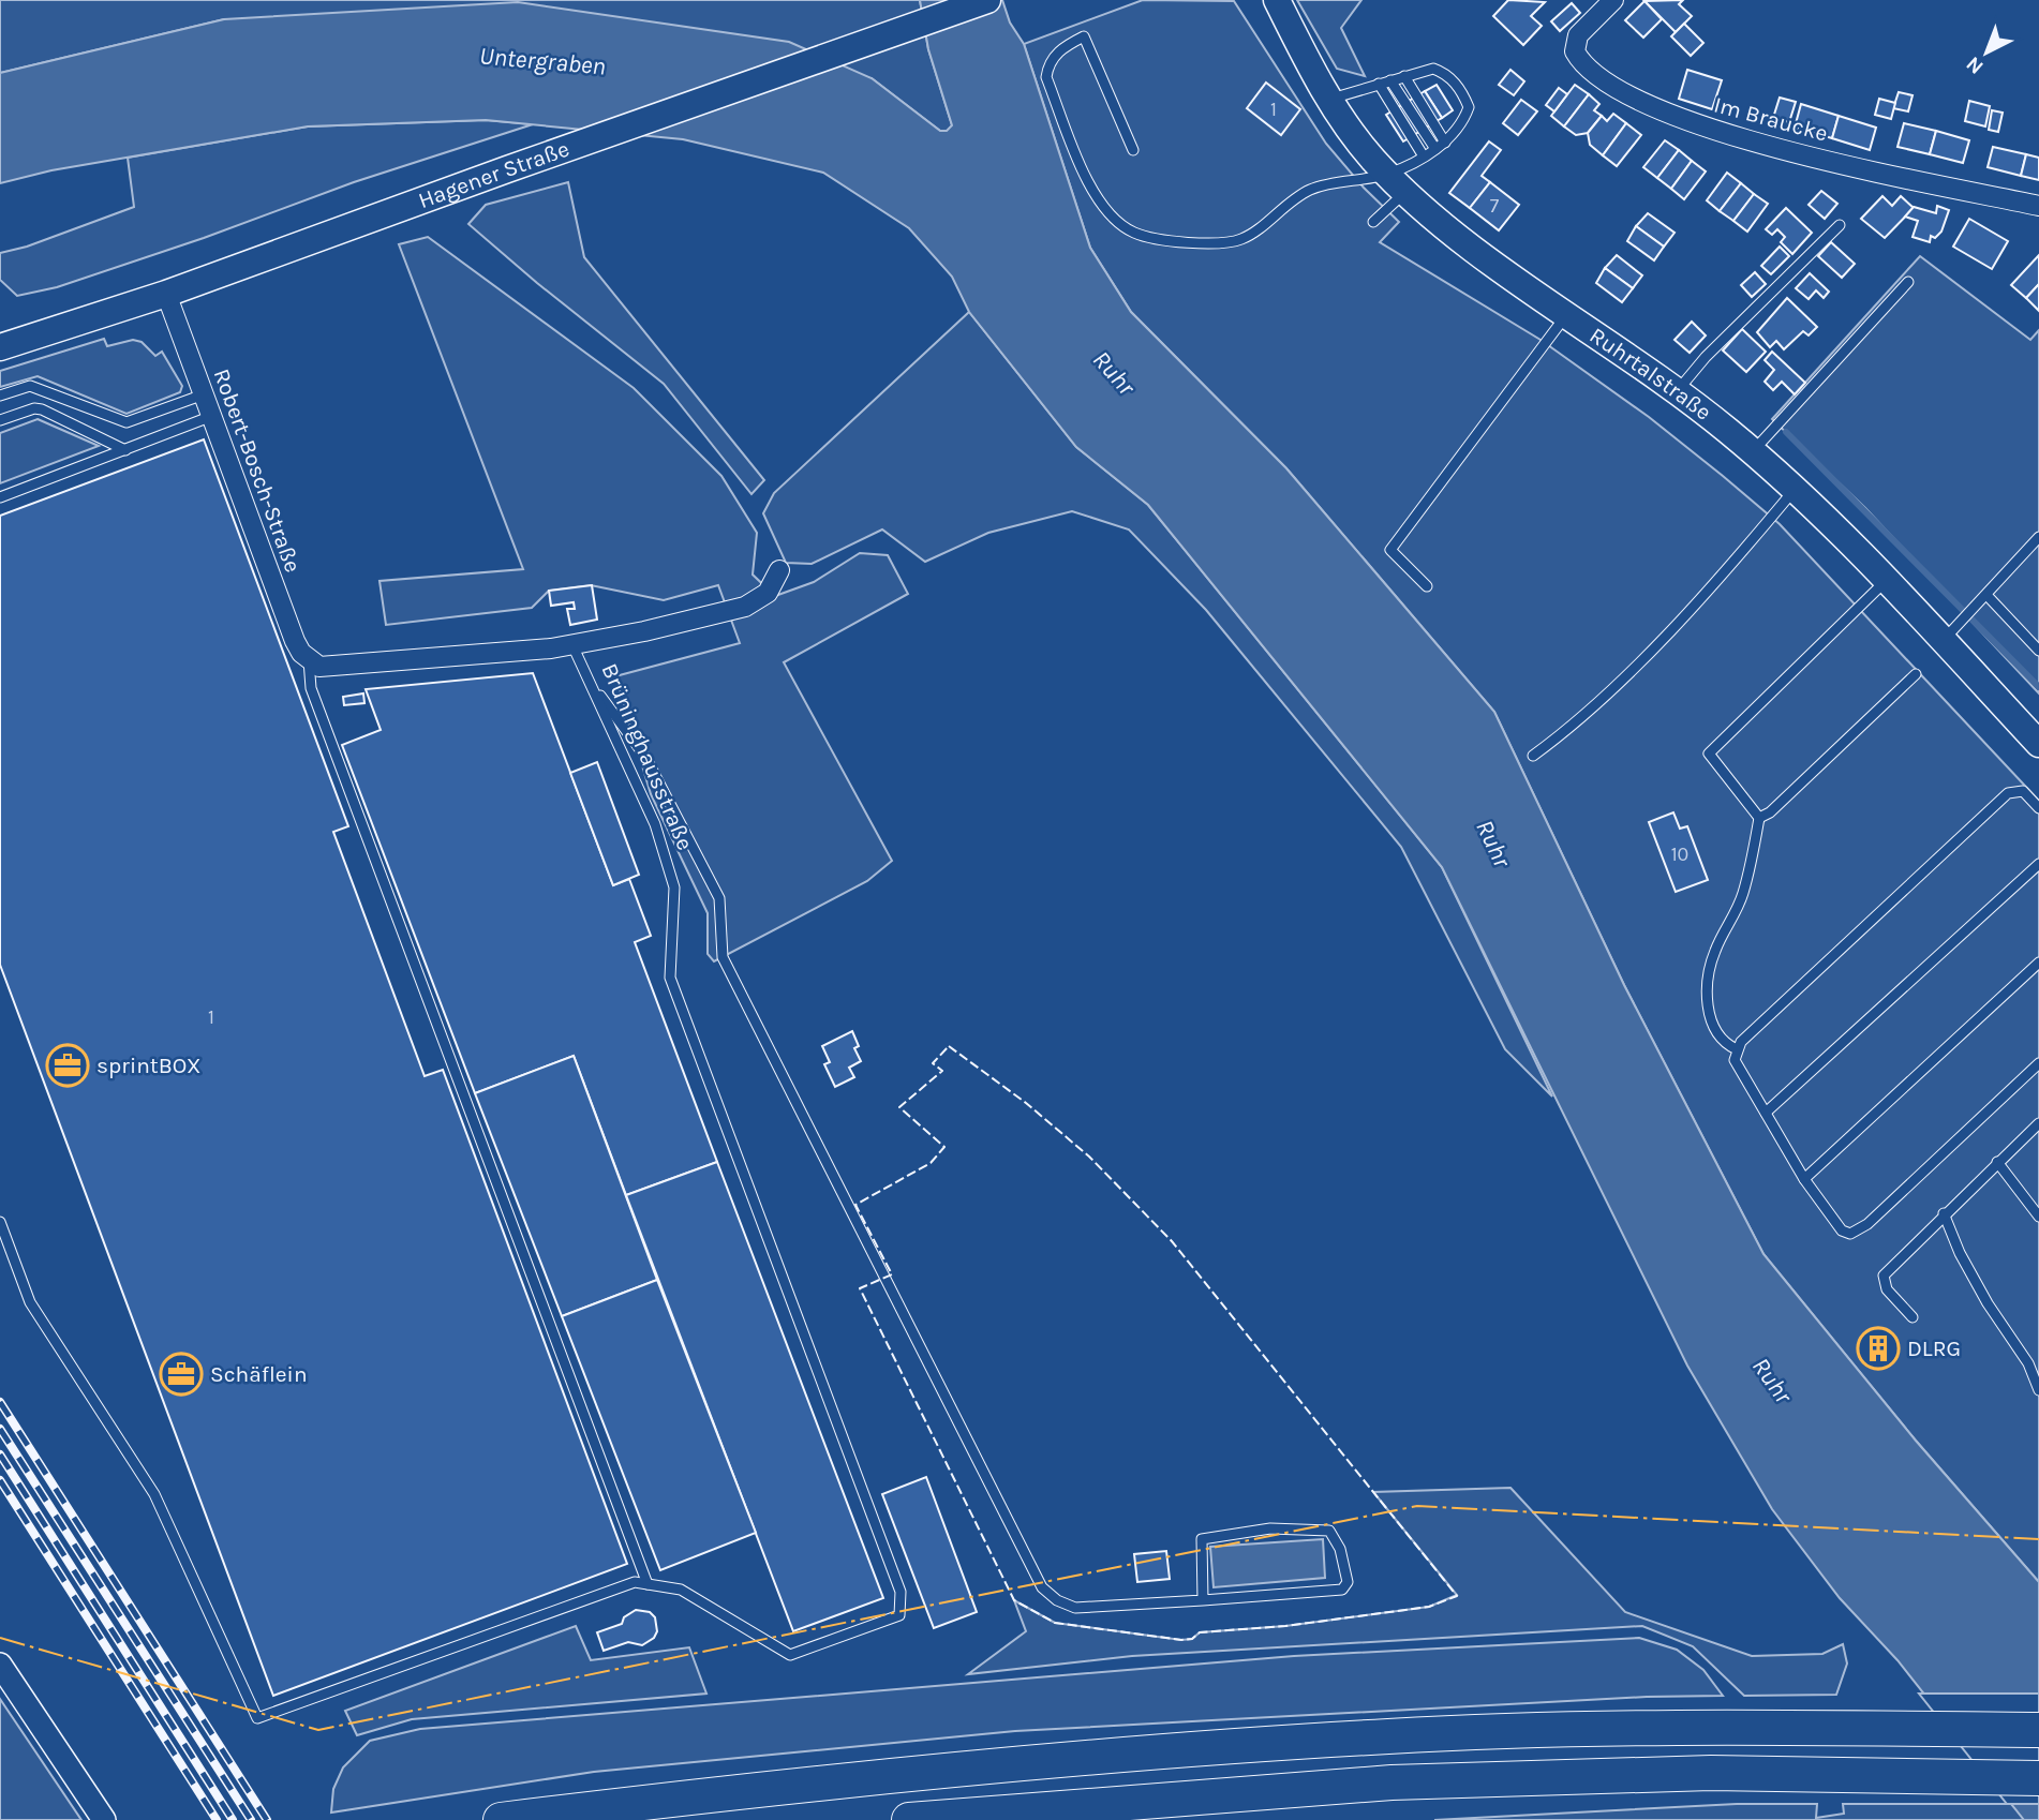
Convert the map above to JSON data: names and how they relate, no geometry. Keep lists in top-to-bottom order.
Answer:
{
  "streets": {
    "main road": ["Hagener Straße", "Ruhrtalstraße"],
    "street": ["Im Braucke", "Robert-Bosch-Straße", "Brüninghausstraße"]
  },
  "crossings": [
    ["Hagener Straße", "Robert-Bosch-Straße"],
    ["Robert-Bosch-Straße", "Brüninghausstraße"]
  ],
  "water": ["Untergraben", "Ruhr"],
  "places": {
    "office": ["sprintBOX", "Schäflein"],
    "building": ["DLRG"]
  },
  "house_numbers": [
    "1",
    "7",
    "10",
    "1"
  ],
  "north": "bottom left"
}
